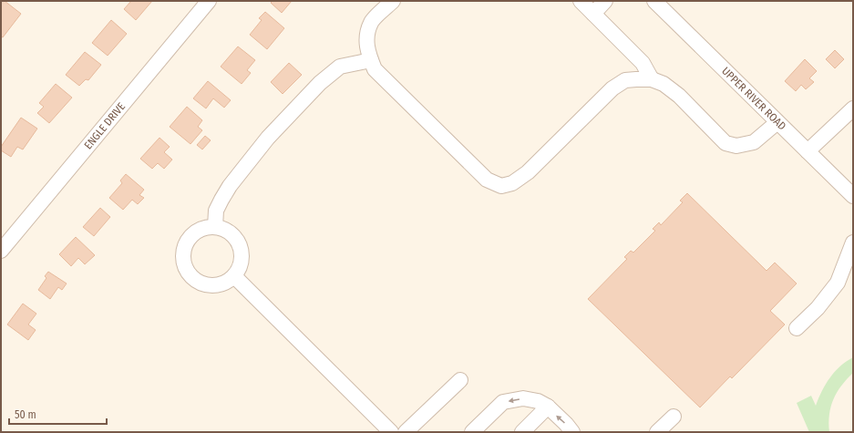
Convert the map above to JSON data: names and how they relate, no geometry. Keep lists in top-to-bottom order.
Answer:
{
  "streets": {
    "street": ["UPPER RIVER ROAD", "ENGLE DRIVE"]
  },
  "scale_bar": "50 m"
}
